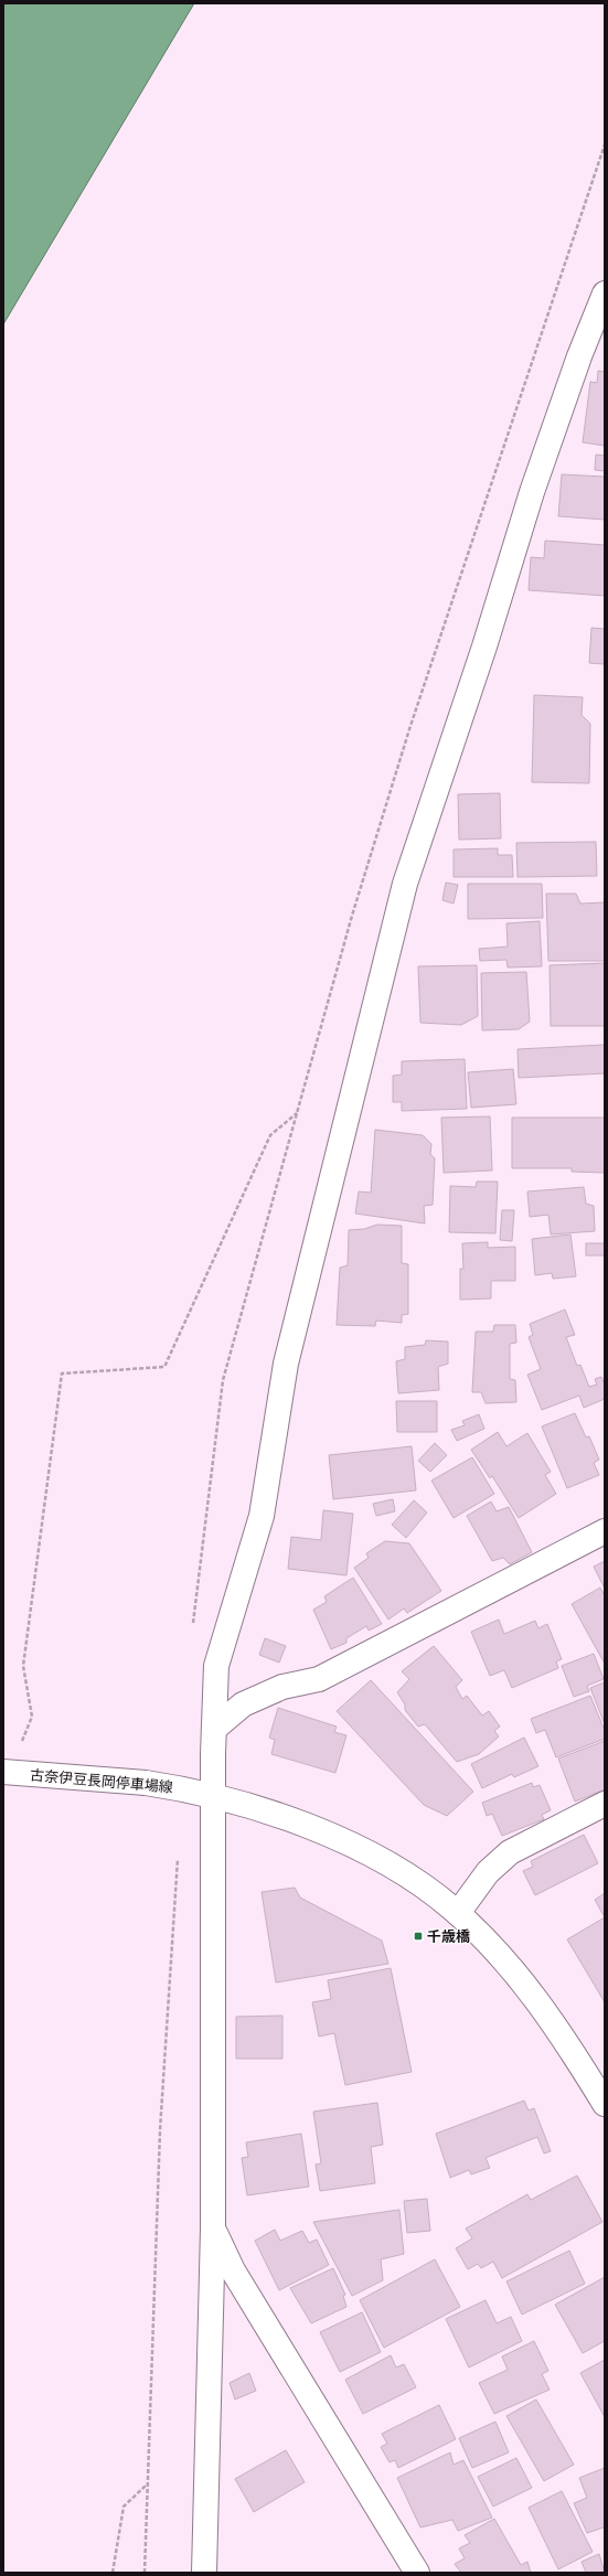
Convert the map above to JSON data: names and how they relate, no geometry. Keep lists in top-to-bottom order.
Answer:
{
  "streets": {
    "street": ["古奈伊豆長岡停車場線"]
  },
  "places": {
    "transit": ["千歳橋"]
  }
}
